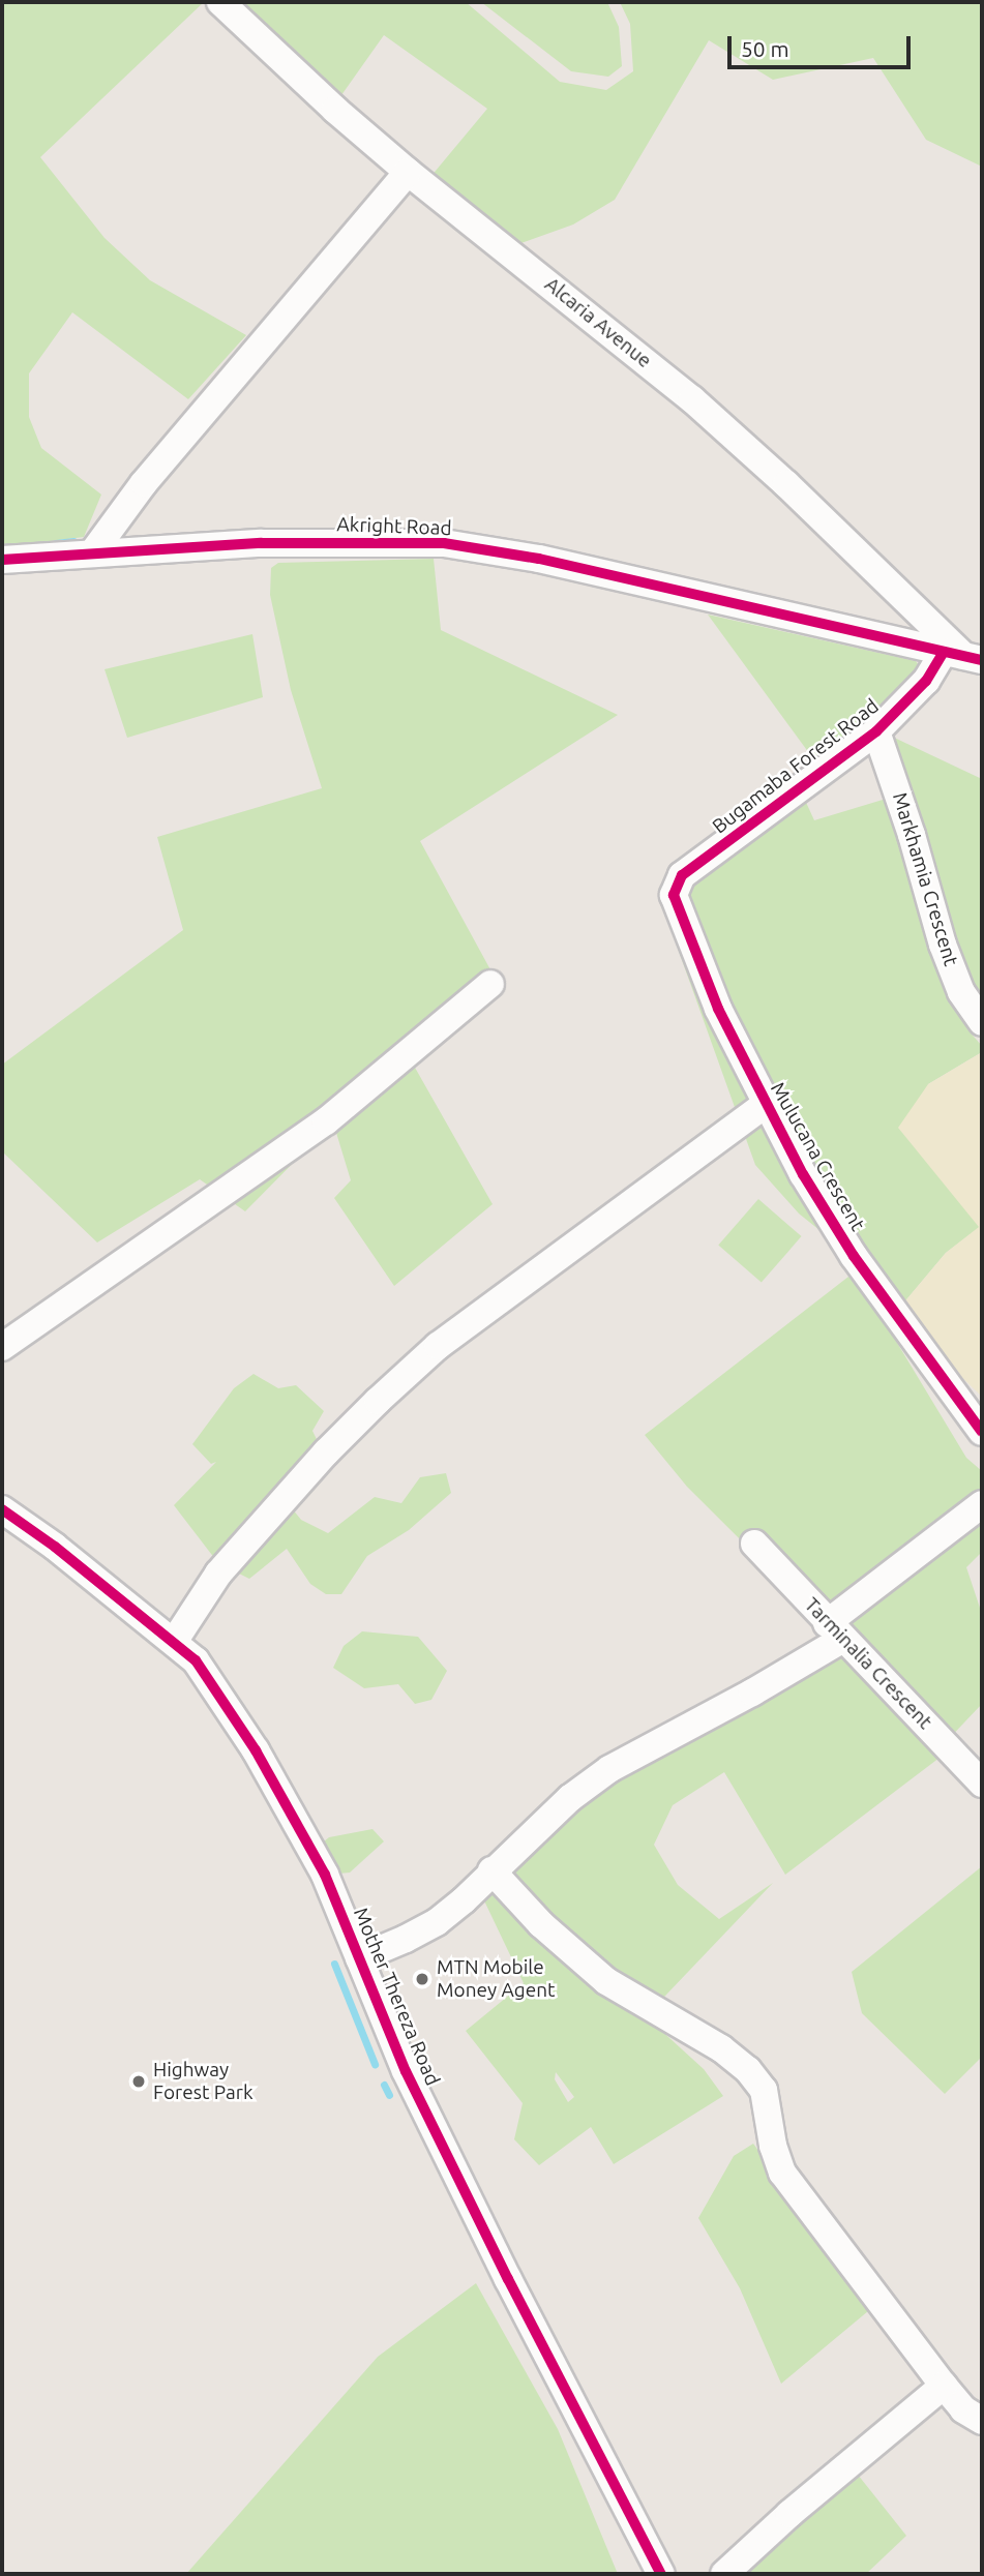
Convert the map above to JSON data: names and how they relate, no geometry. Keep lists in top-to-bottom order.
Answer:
{
  "streets": {
    "street": [
      "Alcaria Avenue",
      "Akright Road",
      "Bugamaba Forest Road",
      "Markhamia Crescent",
      "Mulucana Crescent",
      "Tarminalia Crescent",
      "Mother Thereza Road"
    ]
  },
  "crossings": [
    ["Alcaria Avenue", "Akright Road"],
    ["Alcaria Avenue", "Bugamaba Forest Road"],
    ["Akright Road", "Bugamaba Forest Road"],
    ["Bugamaba Forest Road", "Markhamia Crescent"],
    ["Bugamaba Forest Road", "Mulucana Crescent"]
  ],
  "places": ["MTN Mobile Money Agent", "Highway Forest Park"],
  "scale_bar": "50 m"
}
